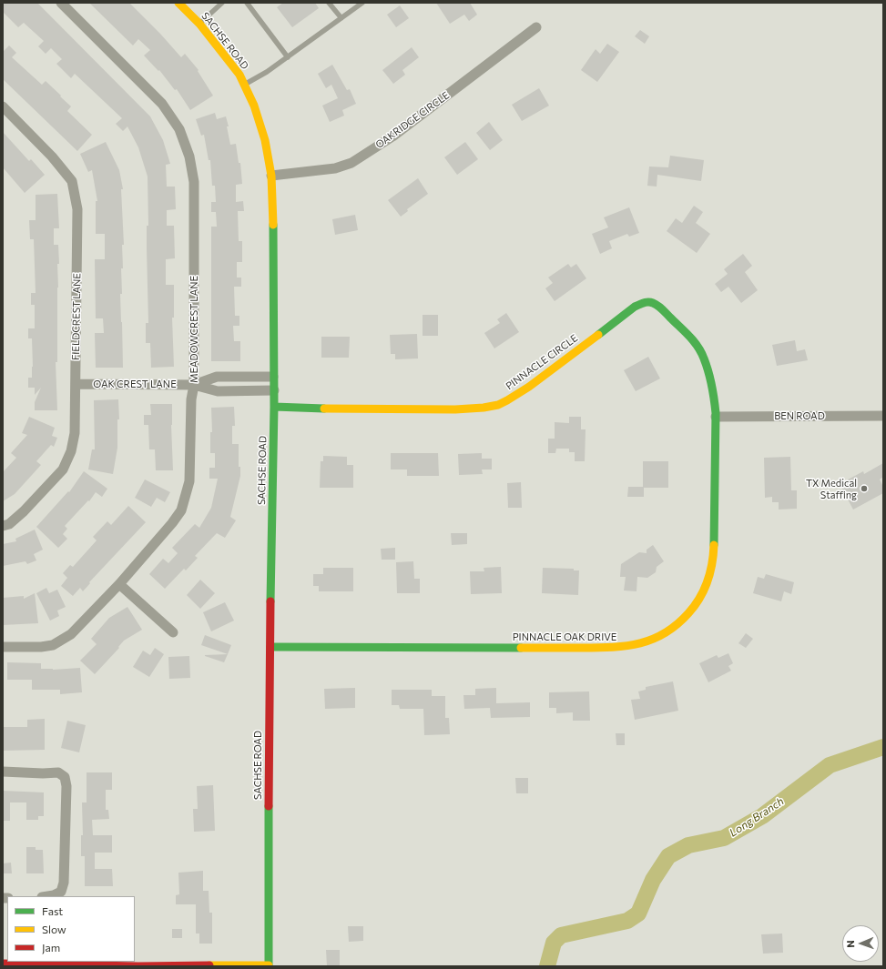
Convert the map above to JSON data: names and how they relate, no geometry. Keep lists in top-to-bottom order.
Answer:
{
  "streets": {
    "main road": ["SACHSE ROAD", "PINNACLE CIRCLE", "PINNACLE OAK DRIVE"],
    "street": [
      "OAKRIDGE CIRCLE",
      "FIELDCREST LANE",
      "MEADOWCREST LANE",
      "OAK CREST LANE",
      "BEN ROAD"
    ]
  },
  "crossings": [
    ["SACHSE ROAD", "OAKRIDGE CIRCLE"],
    ["SACHSE ROAD", "PINNACLE CIRCLE"],
    ["SACHSE ROAD", "OAK CREST LANE"],
    ["SACHSE ROAD", "PINNACLE OAK DRIVE"],
    ["FIELDCREST LANE", "OAK CREST LANE"],
    ["MEADOWCREST LANE", "OAK CREST LANE"],
    ["PINNACLE CIRCLE", "BEN ROAD"],
    ["PINNACLE CIRCLE", "PINNACLE OAK DRIVE"],
    ["BEN ROAD", "PINNACLE OAK DRIVE"]
  ],
  "water": ["Long Branch"],
  "places": ["TX Medical Staffing"],
  "legend": ["Fast", "Slow", "Jam"],
  "north": "left"
}
